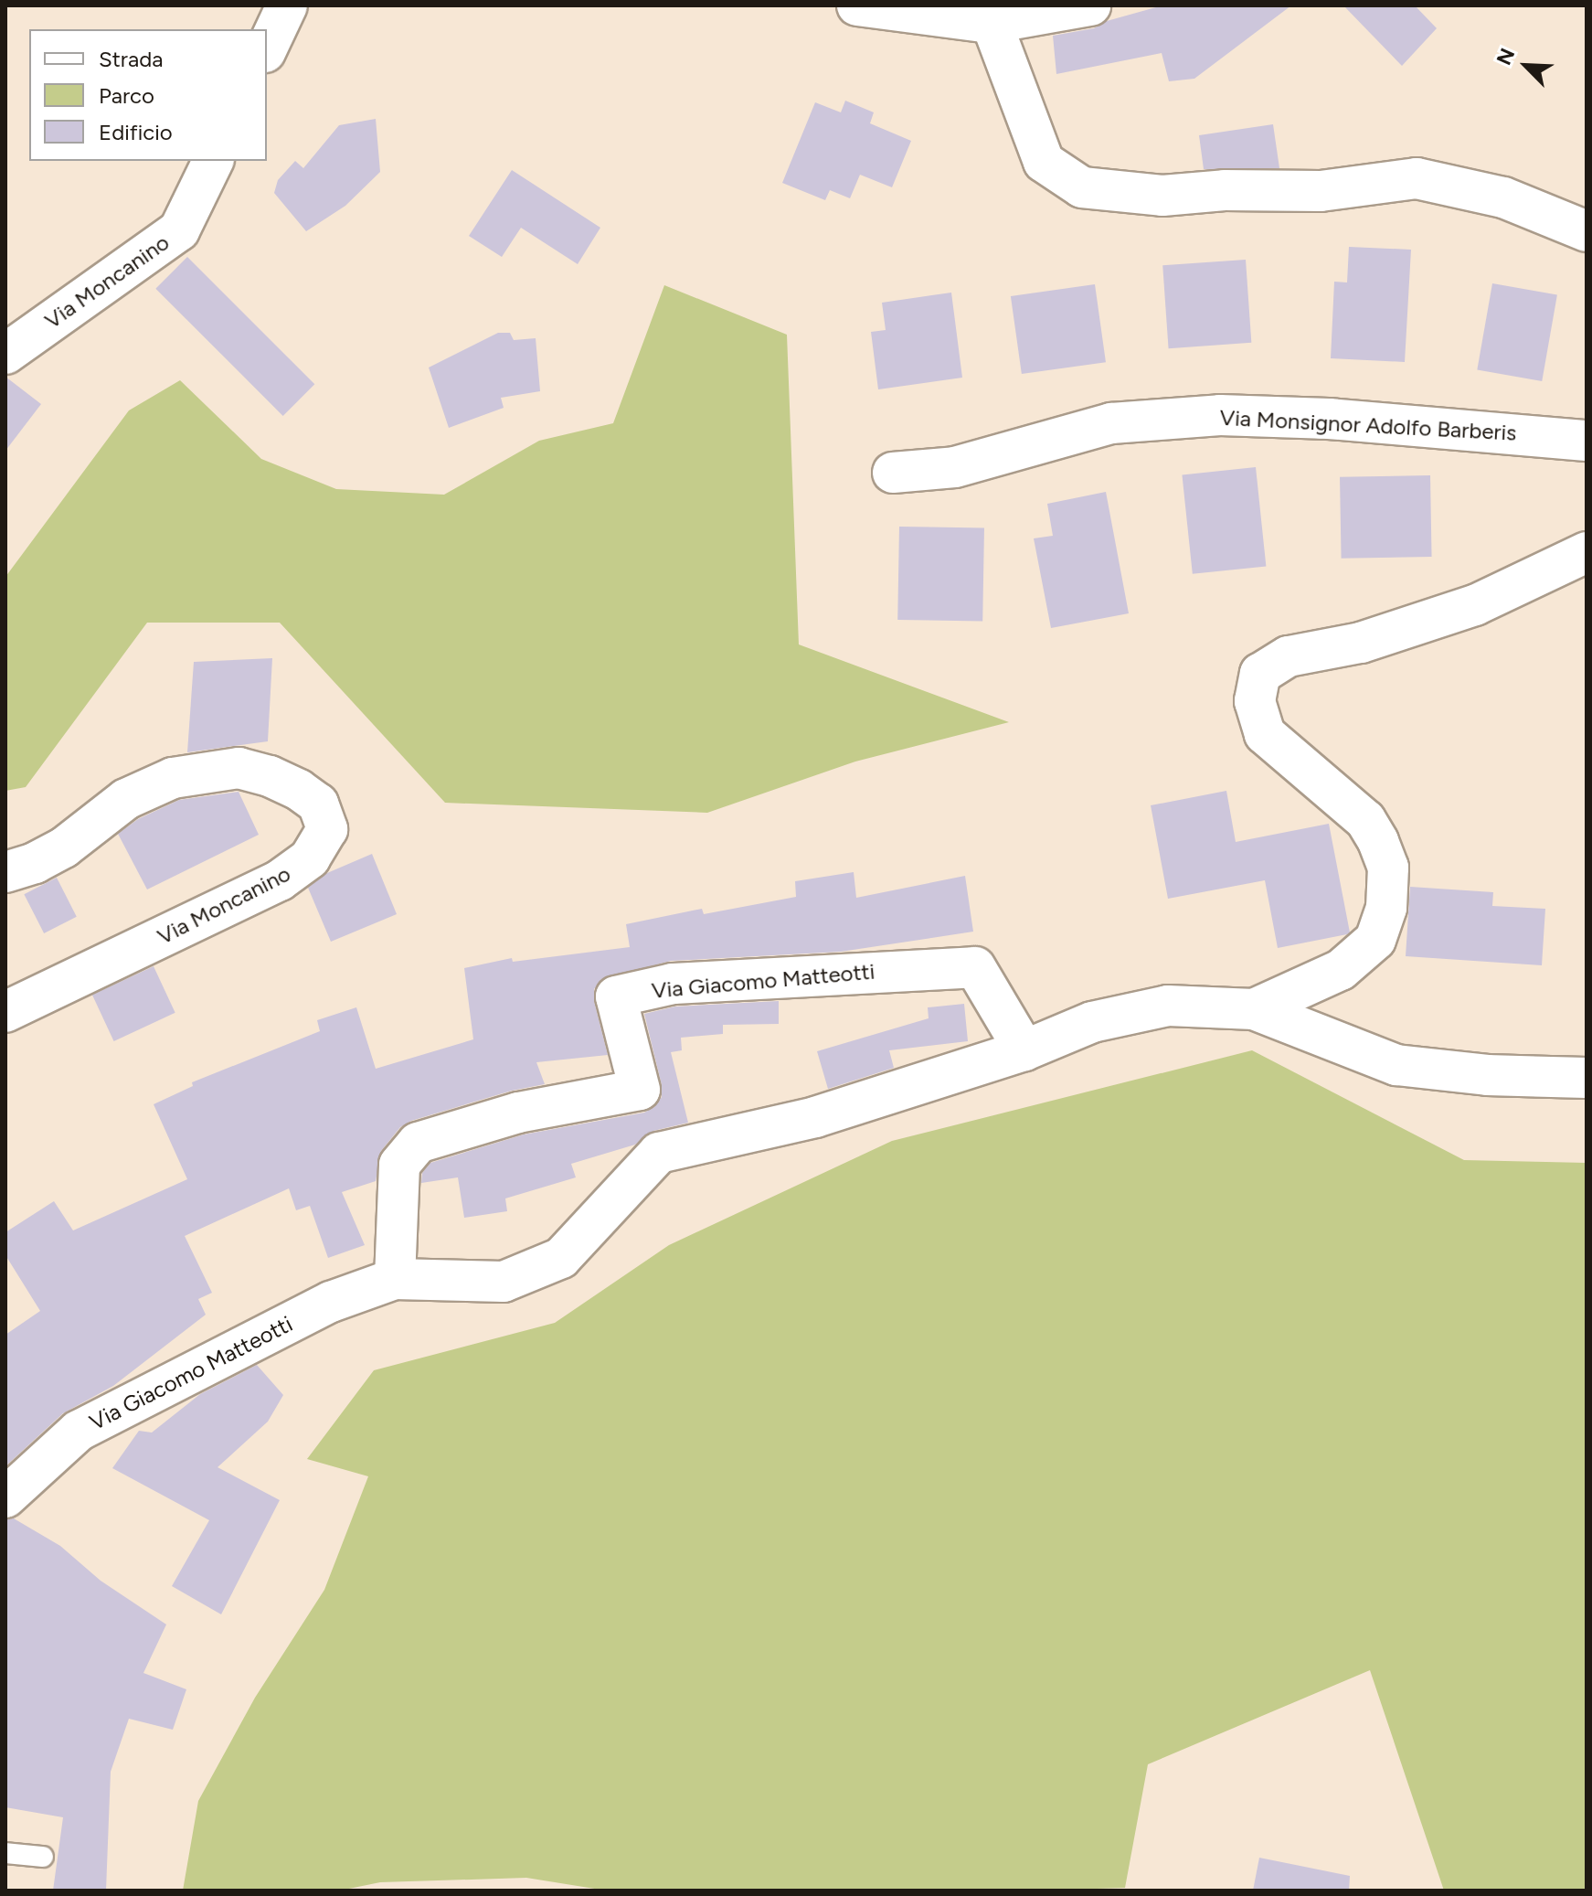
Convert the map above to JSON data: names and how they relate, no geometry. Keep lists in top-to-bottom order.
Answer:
{
  "streets": {
    "street": ["Via Moncanino", "Via Monsignor Adolfo Barberis", "Via Giacomo Matteotti"]
  },
  "legend": ["Strada", "Parco", "Edificio"],
  "north": "top left"
}
